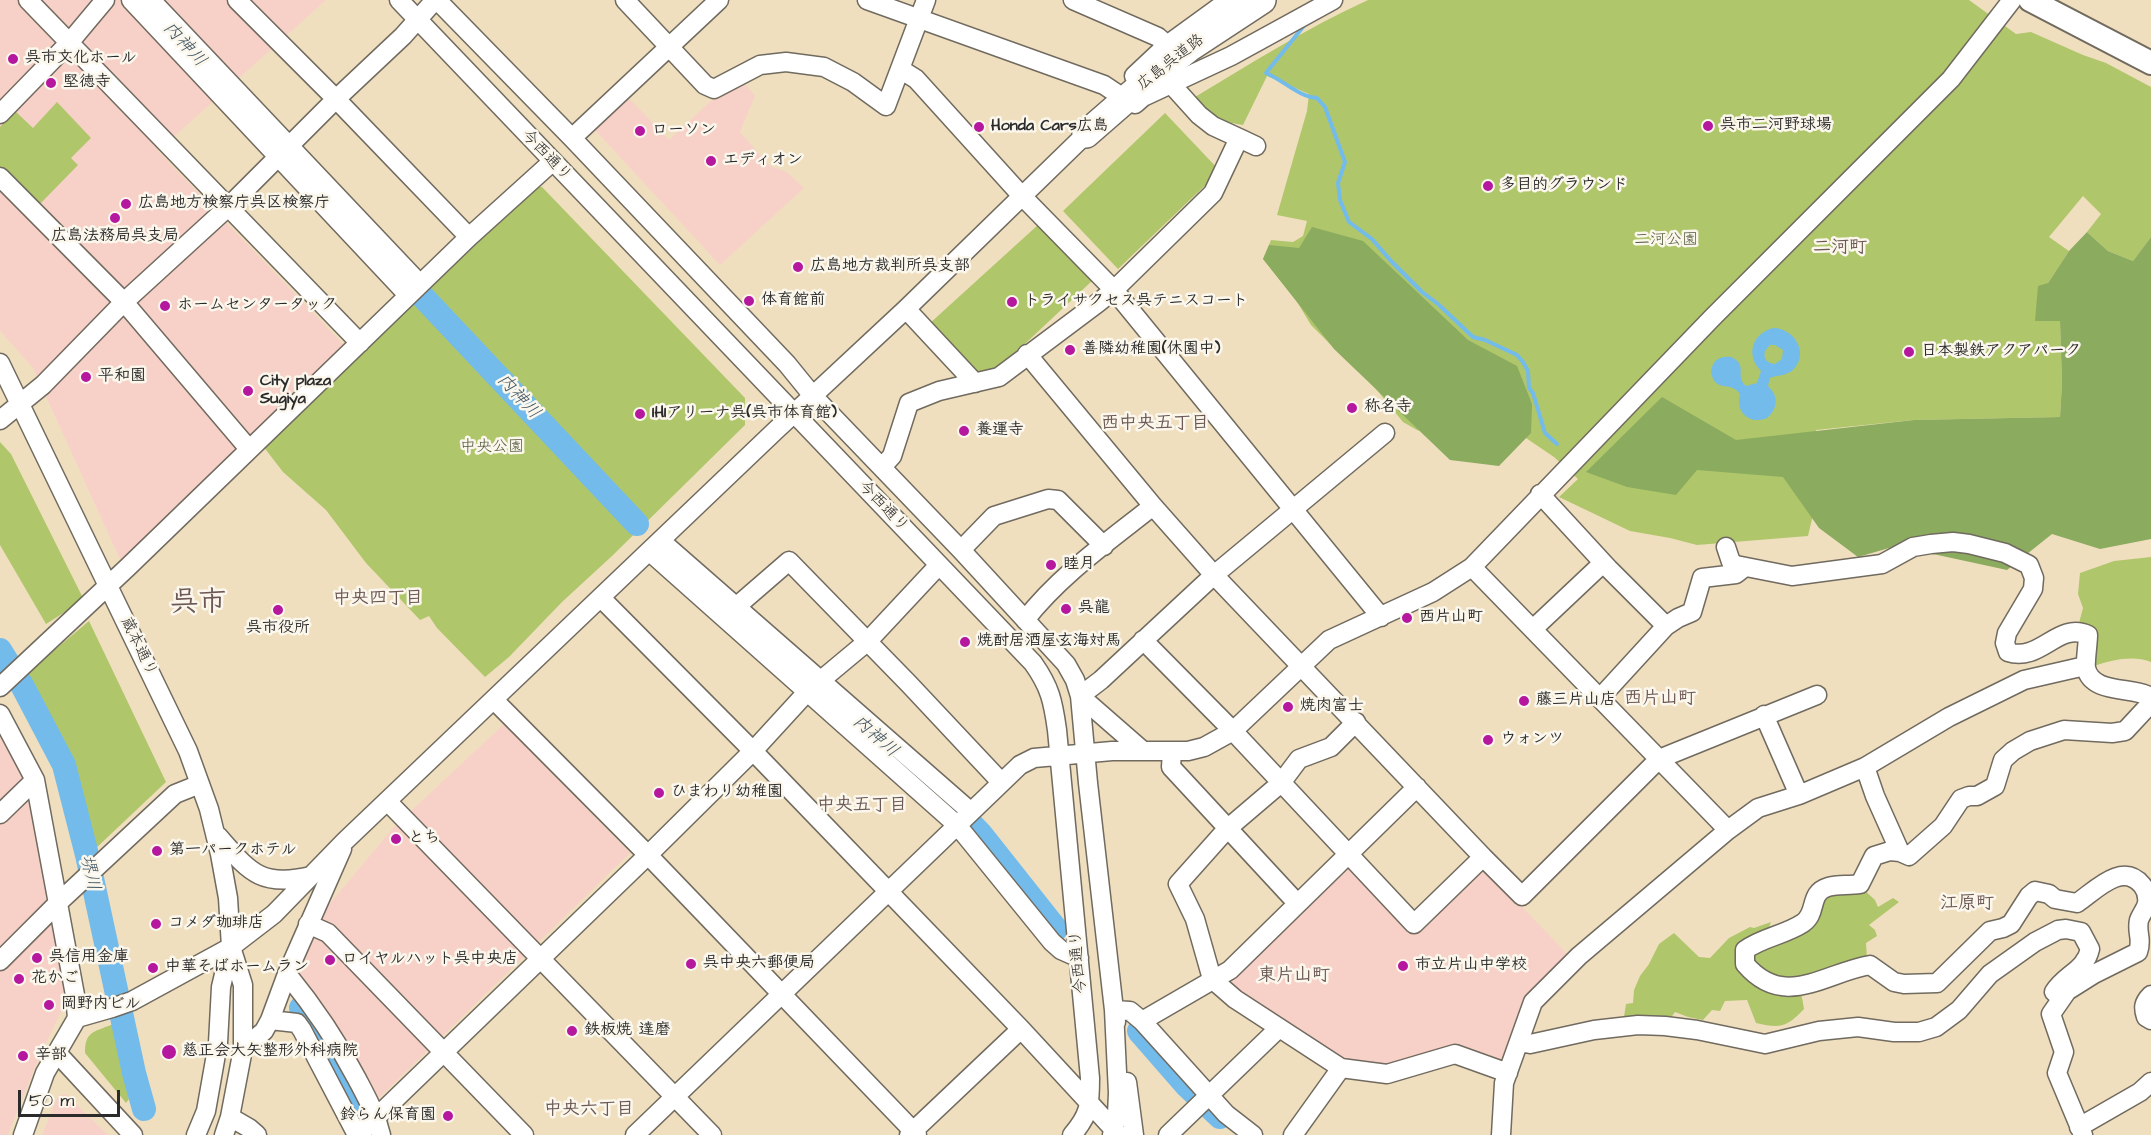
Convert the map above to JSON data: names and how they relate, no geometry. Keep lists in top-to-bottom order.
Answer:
{
  "streets": {
    "highway": ["広島呉道路"],
    "street": ["今西通り", "蔵本通り"]
  },
  "districts": [
    "二河町",
    "西中央五丁目",
    "中央四丁目",
    "呉市",
    "西片山町",
    "中央五丁目",
    "江原町",
    "東片山町",
    "中央六丁目"
  ],
  "water": ["内神川", "堺川"],
  "parks": ["二河公園", "中央公園"],
  "places": [
    "呉市文化ホール",
    "堅徳寺",
    "呉市二河野球場",
    "Honda Cars広島",
    "ローソン",
    "エディオン",
    "多目的グラウンド",
    "広島地方検察庁呉区検察庁",
    "広島法務局呉支局",
    "広島地方裁判所呉支部",
    "体育館前",
    "トライサクセス呉テニスコート",
    "ホームセンタータック",
    "善隣幼稚園(休園中)",
    "日本製鉄アクアパーク",
    "平和園",
    "City plaza Sugiya",
    "称名寺",
    "IHIアリーナ呉(呉市体育館)",
    "養運寺",
    "睦月",
    "呉龍",
    "呉市役所",
    "西片山町",
    "焼酎居酒屋玄海対馬",
    "藤三片山店",
    "焼肉富士",
    "ウォンツ",
    "ひまわり幼稚園",
    "とち",
    "第一パークホテル",
    "コメダ珈琲店",
    "呉信用金庫",
    "ロイヤルハット呉中央店",
    "呉中央六郵便局",
    "市立片山中学校",
    "中華そばホームラン",
    "花かご",
    "岡野内ビル",
    "鉄板焼 達磨",
    "慈正会大矢整形外科病院",
    "辛部",
    "鈴らん保育園"
  ],
  "scale_bar": "50 m"
}
